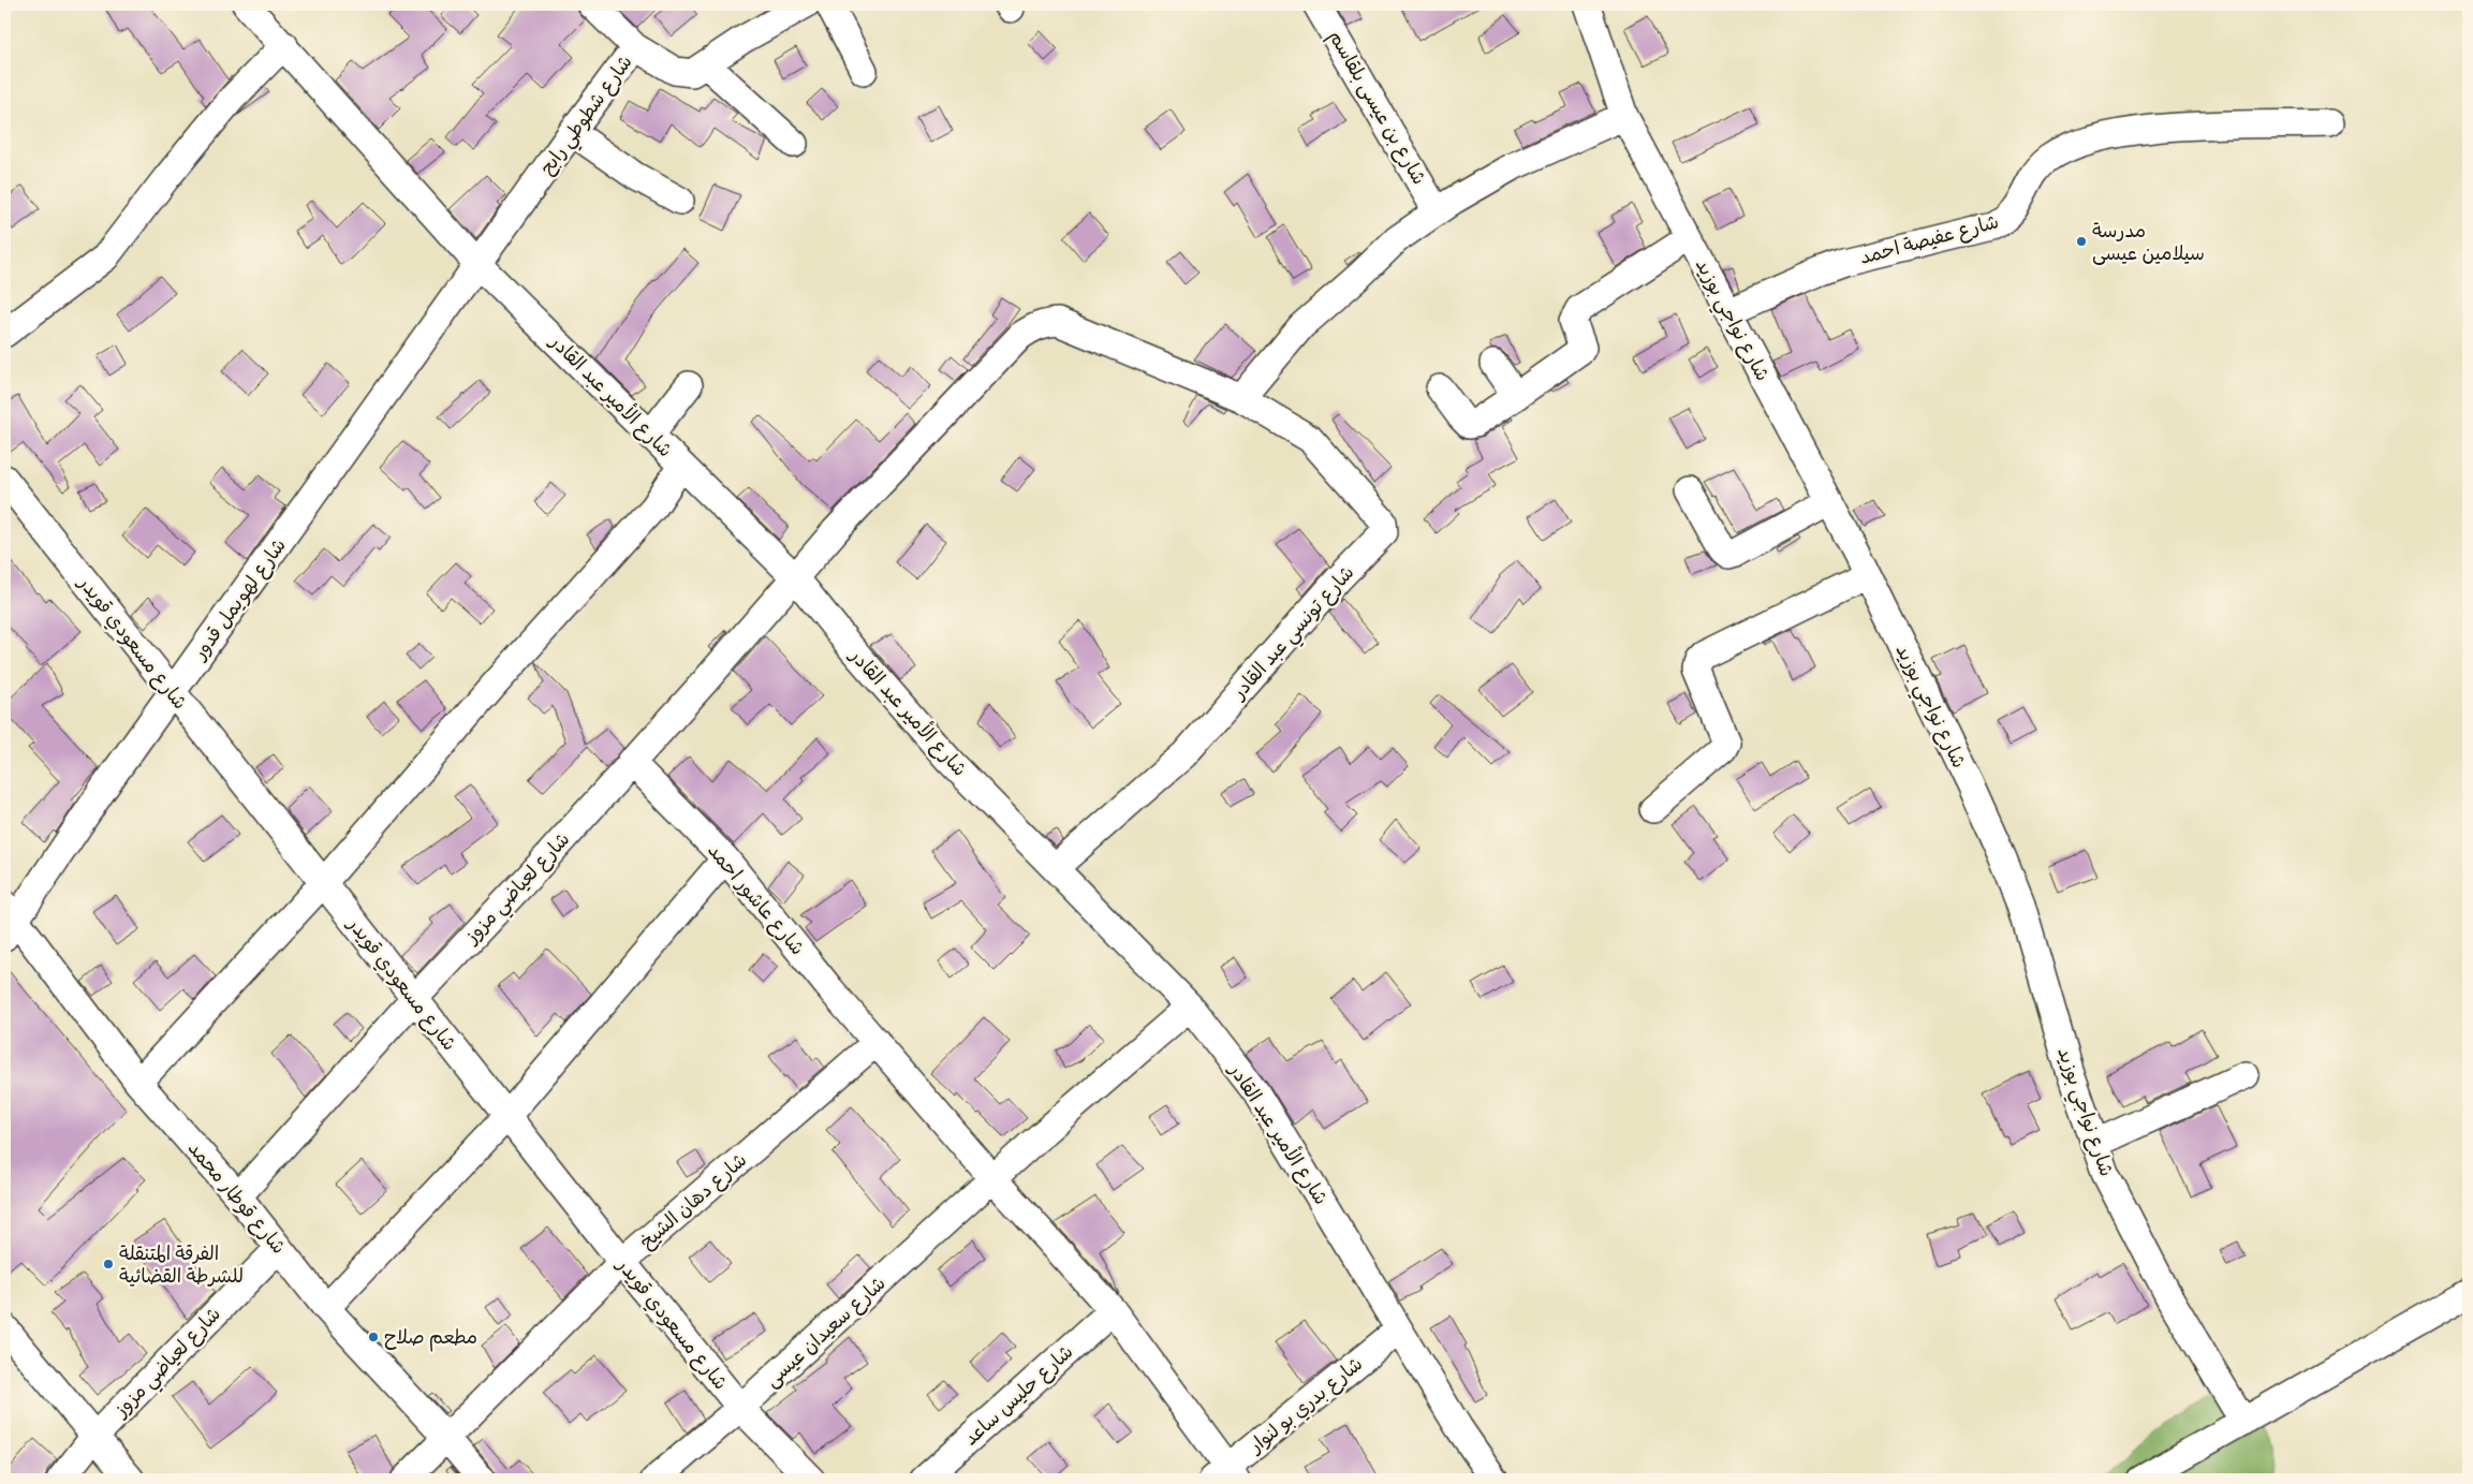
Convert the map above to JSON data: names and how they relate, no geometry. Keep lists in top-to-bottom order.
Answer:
{
  "streets": {
    "street": [
      "شارع بن عيسى بلقاسم",
      "شارع شطوطي رابح",
      "شارع عفيصة احمد",
      "شارع نواجي بوزيد",
      "شارع الأمير عبد القادر",
      "شارع لهويمل قدور",
      "شارع تونسي عبد القادر",
      "شارع مسعودي قويدر",
      "شارع لعياضي مزوز",
      "شارع عاشور احمد",
      "شارع قوطار محمد",
      "شارع دهان الشيخ",
      "شارع سعيدان عيسى",
      "شارع حليس ساعد",
      "شارع بدري بو لنوار"
    ]
  },
  "crossings": [
    ["شارع شطوطي رابح", "شارع الأمير عبد القادر"],
    ["شارع شطوطي رابح", "شارع لهويمل قدور"],
    ["شارع عفيصة احمد", "شارع نواجي بوزيد"],
    ["شارع الأمير عبد القادر", "شارع لهويمل قدور"],
    ["شارع الأمير عبد القادر", "شارع تونسي عبد القادر"],
    ["شارع الأمير عبد القادر", "شارع لعياضي مزوز"],
    ["شارع الأمير عبد القادر", "شارع سعيدان عيسى"],
    ["شارع الأمير عبد القادر", "شارع بدري بو لنوار"],
    ["شارع لهويمل قدور", "شارع مسعودي قويدر"],
    ["شارع لهويمل قدور", "شارع قوطار محمد"],
    ["شارع تونسي عبد القادر", "شارع لعياضي مزوز"],
    ["شارع مسعودي قويدر", "شارع لعياضي مزوز"],
    ["شارع مسعودي قويدر", "شارع دهان الشيخ"],
    ["شارع مسعودي قويدر", "شارع سعيدان عيسى"],
    ["شارع لعياضي مزوز", "شارع عاشور احمد"],
    ["شارع لعياضي مزوز", "شارع قوطار محمد"],
    ["شارع عاشور احمد", "شارع دهان الشيخ"],
    ["شارع عاشور احمد", "شارع سعيدان عيسى"],
    ["شارع عاشور احمد", "شارع حليس ساعد"],
    ["شارع عاشور احمد", "شارع بدري بو لنوار"],
    ["شارع قوطار محمد", "شارع دهان الشيخ"]
  ],
  "places": ["مدرسة سيلامين عيسى", "الفرقة المتنقلة للشرطة القضائية", "مطعم صلاح"]
}
